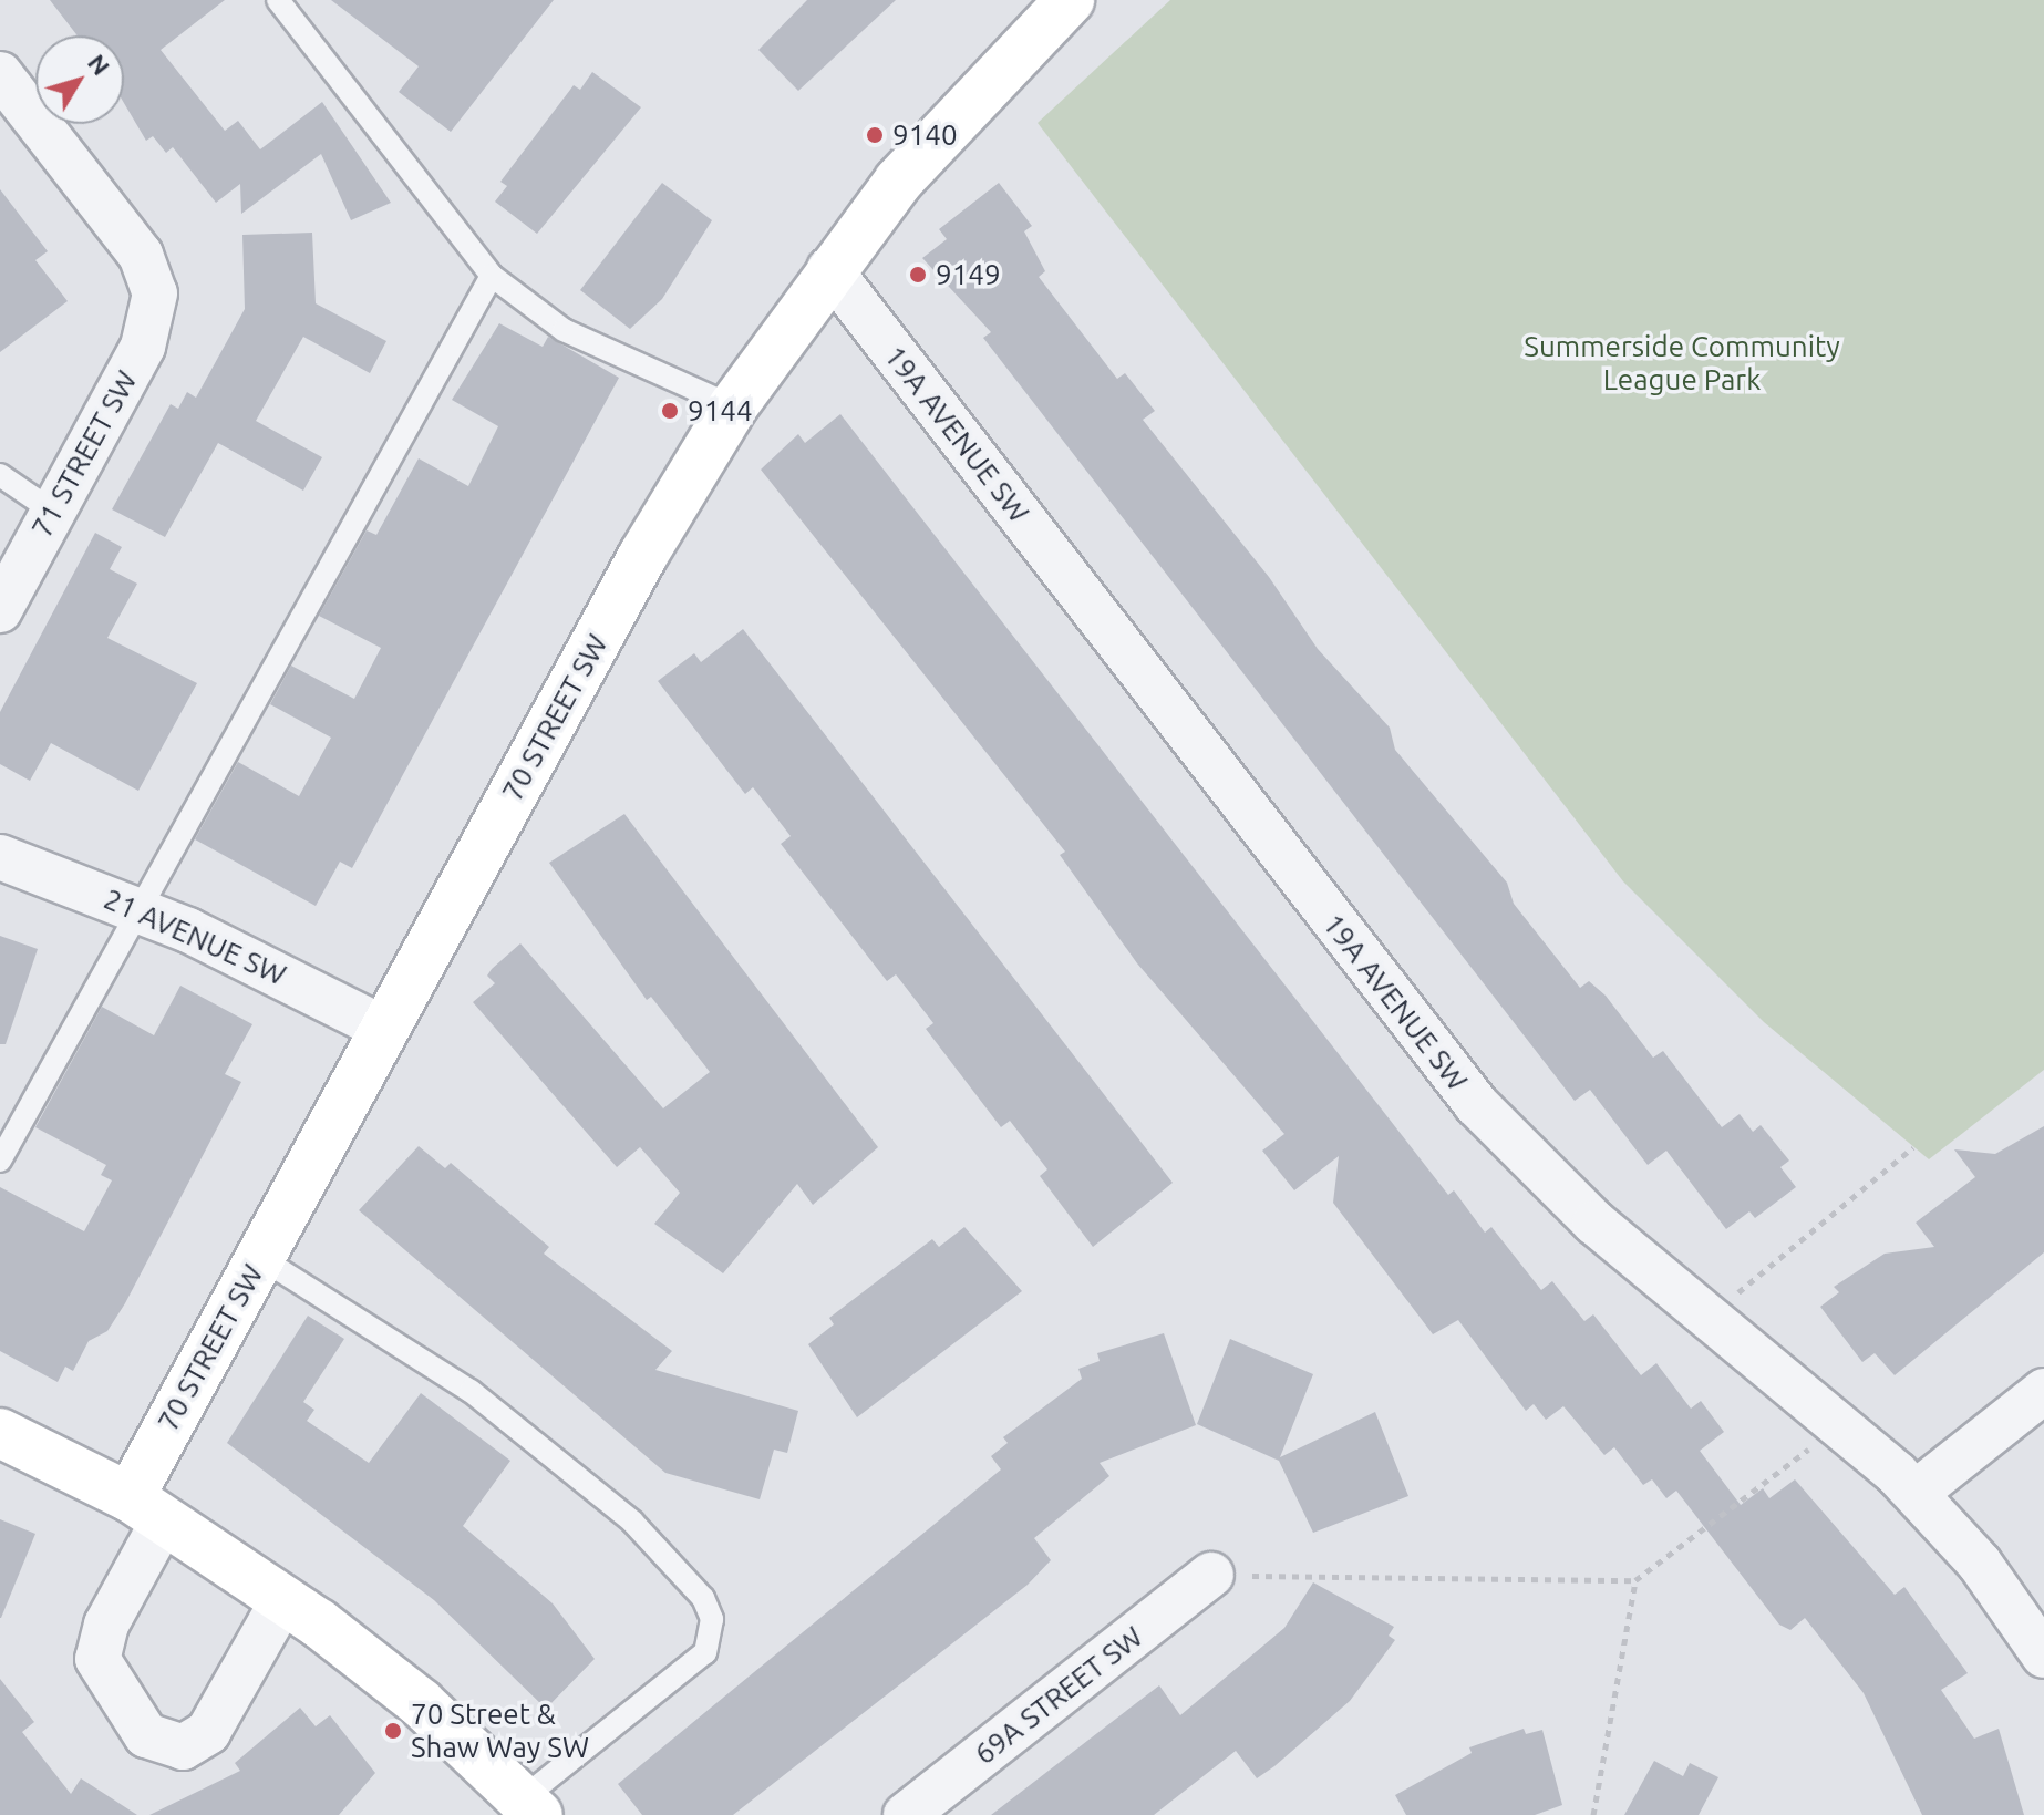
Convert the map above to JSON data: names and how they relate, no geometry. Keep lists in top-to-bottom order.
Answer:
{
  "streets": {
    "street": [
      "19A AVENUE SW",
      "71 STREET SW",
      "70 STREET SW",
      "21 AVENUE SW",
      "69A STREET SW"
    ]
  },
  "crossings": [
    ["19A AVENUE SW", "70 STREET SW"],
    ["70 STREET SW", "21 AVENUE SW"]
  ],
  "parks": ["Summerside Community League Park"],
  "places": [
    "9140",
    "9149",
    "9144",
    "70 Street & Shaw Way SW"
  ],
  "north": "top right"
}
